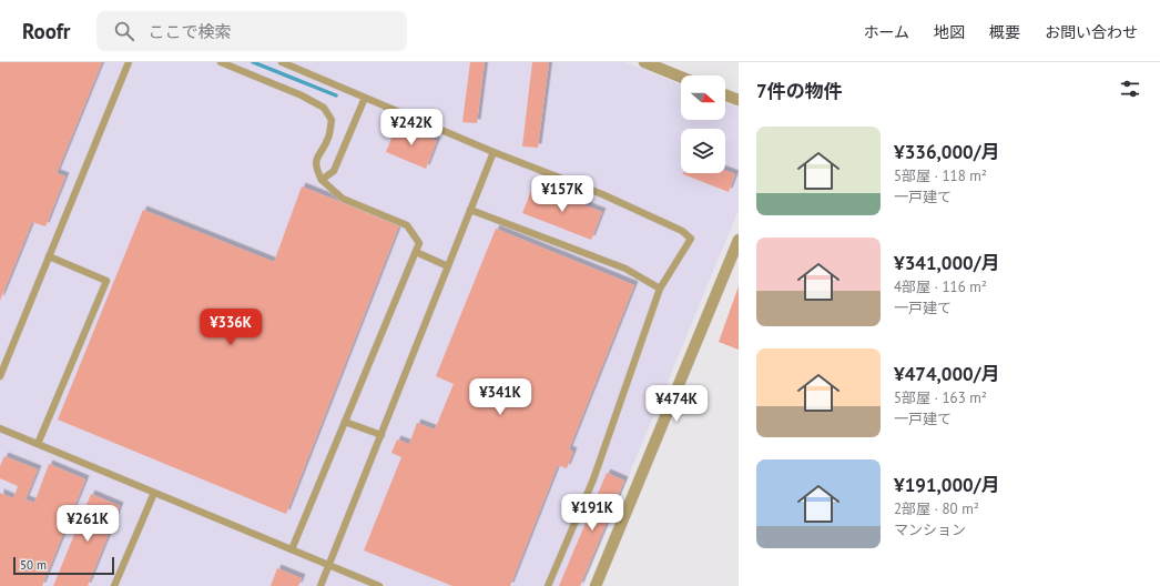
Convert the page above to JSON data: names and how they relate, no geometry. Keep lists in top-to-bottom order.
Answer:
{
  "scale_bar": "50 m",
  "north": "right",
  "page": {
    "header": "Roofr",
    "search": "ここで検索",
    "nav": [
      "ホーム",
      "地図",
      "概要",
      "お問い合わせ"
    ],
    "heading": "7件の物件",
    "price": [
      "¥242K",
      "¥157K",
      "¥336K",
      "¥341K",
      "¥474K",
      "¥191K",
      "¥261K"
    ],
    "list": [
      {
        "name": "¥336,000/月",
        "note": "5部屋 · 118 m² · 一戸建て"
      },
      {
        "name": "¥341,000/月",
        "note": "4部屋 · 116 m² · 一戸建て"
      },
      {
        "name": "¥474,000/月",
        "note": "5部屋 · 163 m² · 一戸建て"
      },
      {
        "name": "¥191,000/月",
        "note": "2部屋 · 80 m² · マンション"
      }
    ],
    "scale": "50 m"
  }
}
